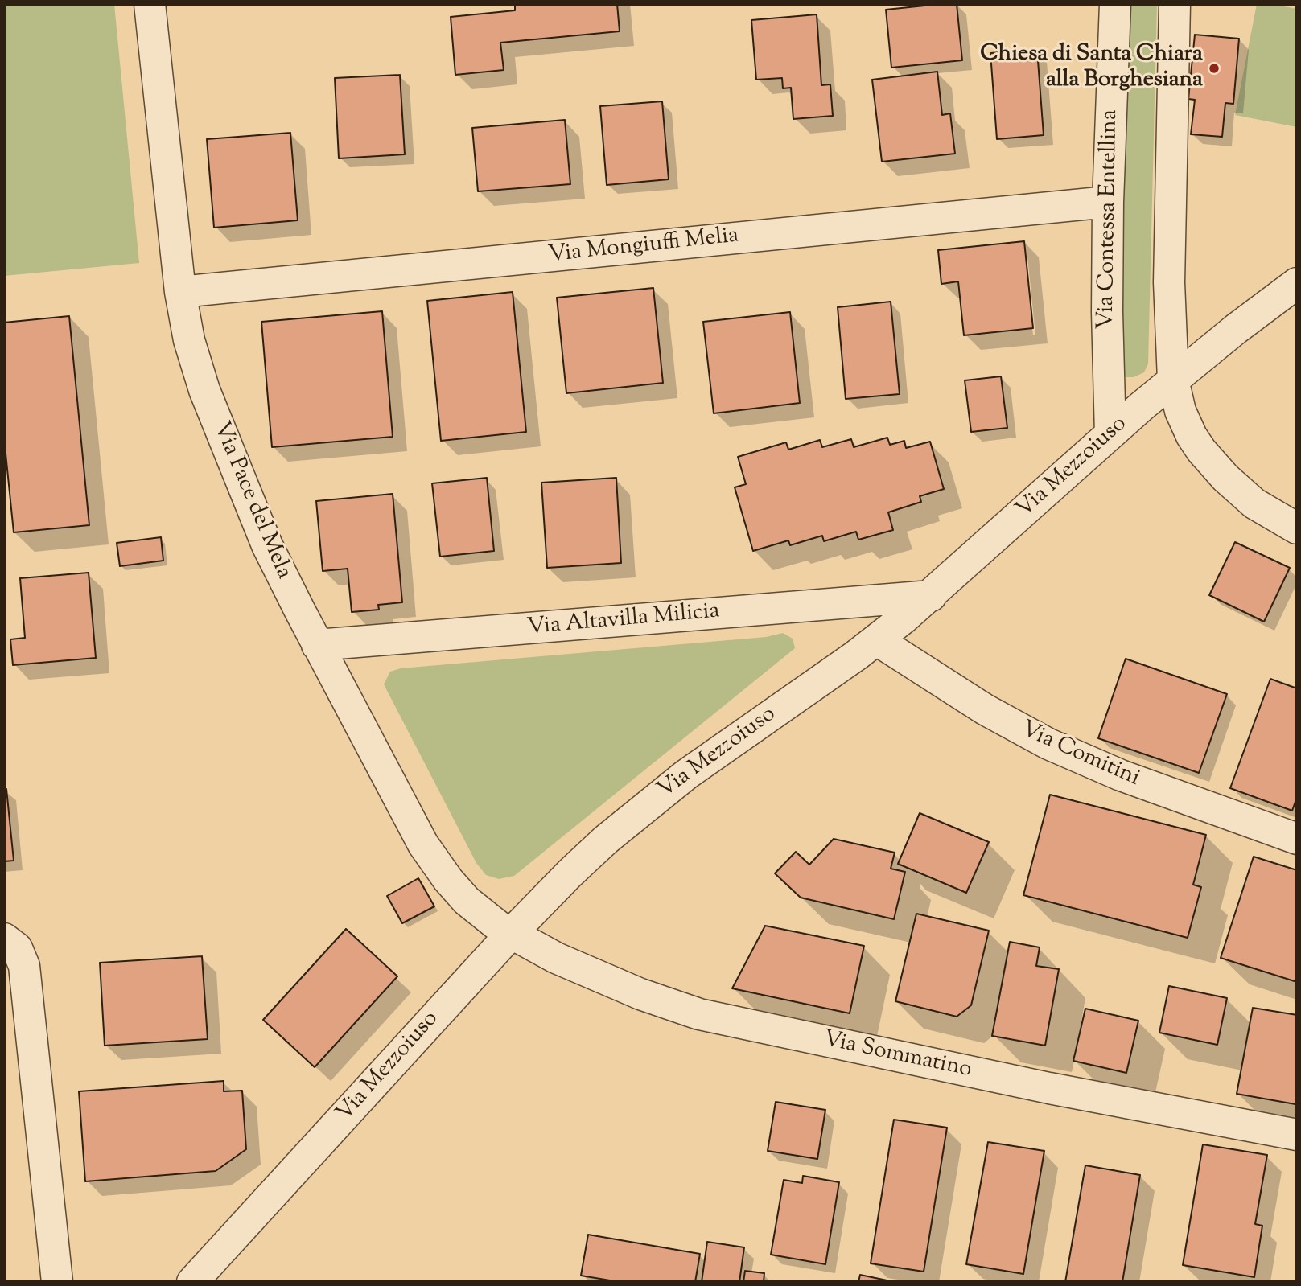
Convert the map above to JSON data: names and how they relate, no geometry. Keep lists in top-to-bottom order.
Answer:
{
  "streets": {
    "street": [
      "Via Contessa Entellina",
      "Via Mongiuffi Melia",
      "Via Mezzoiuso",
      "Via Pace del Mela",
      "Via Altavilla Milicia",
      "Via Comitini",
      "Via Sommatino"
    ]
  },
  "crossings": [
    ["Via Contessa Entellina", "Via Mongiuffi Melia"],
    ["Via Contessa Entellina", "Via Mezzoiuso"],
    ["Via Mongiuffi Melia", "Via Pace del Mela"],
    ["Via Mezzoiuso", "Via Pace del Mela"],
    ["Via Mezzoiuso", "Via Altavilla Milicia"],
    ["Via Mezzoiuso", "Via Comitini"],
    ["Via Mezzoiuso", "Via Sommatino"],
    ["Via Pace del Mela", "Via Altavilla Milicia"],
    ["Via Pace del Mela", "Via Sommatino"]
  ],
  "places": ["Chiesa di Santa Chiara alla Borghesiana"]
}
